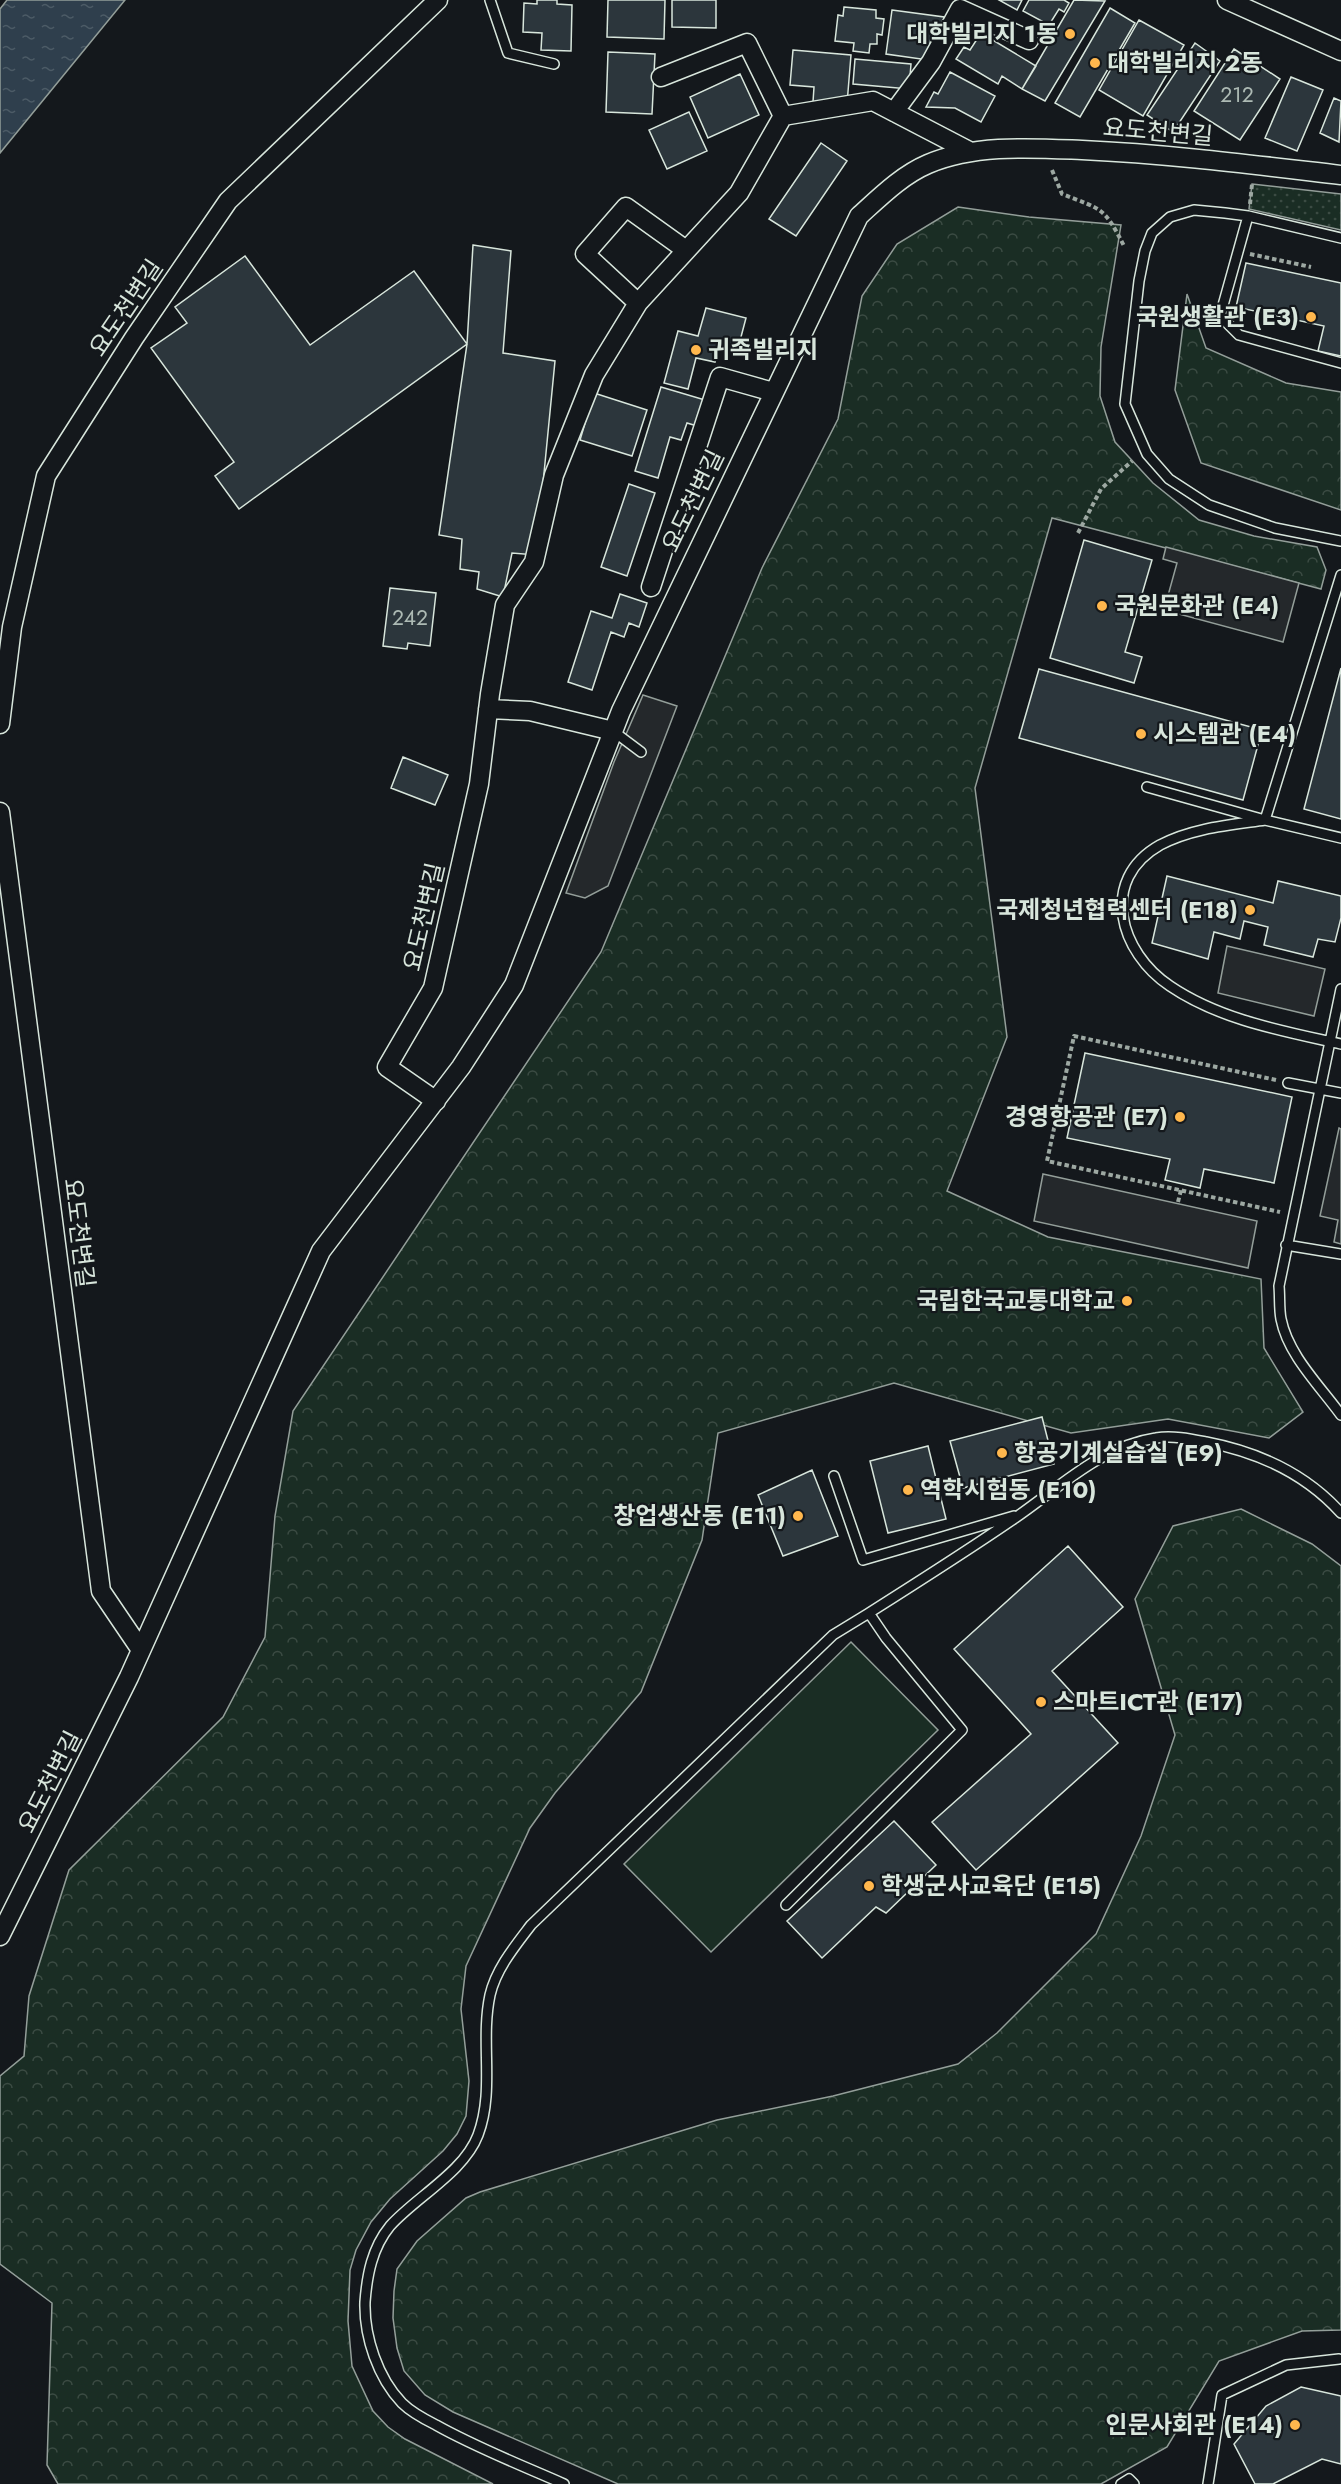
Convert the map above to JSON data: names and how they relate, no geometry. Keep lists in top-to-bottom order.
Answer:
{
  "streets": {
    "street": ["요도천변길"]
  },
  "places": [
    "대학빌리지 1동",
    "대학빌리지 2동",
    "국원생활관 (E3)",
    "귀족빌리지",
    "국원문화관 (E4)",
    "시스템관 (E4)",
    "국제청년협력센터 (E18)",
    "경영항공관 (E7)",
    "국립한국교통대학교",
    "항공기계실습실 (E9)",
    "역학시험동 (E10)",
    "창업생산동 (E11)",
    "스마트ICT관 (E17)",
    "학생군사교육단 (E15)",
    "인문사회관 (E14)"
  ],
  "house_numbers": ["212", "242"]
}
